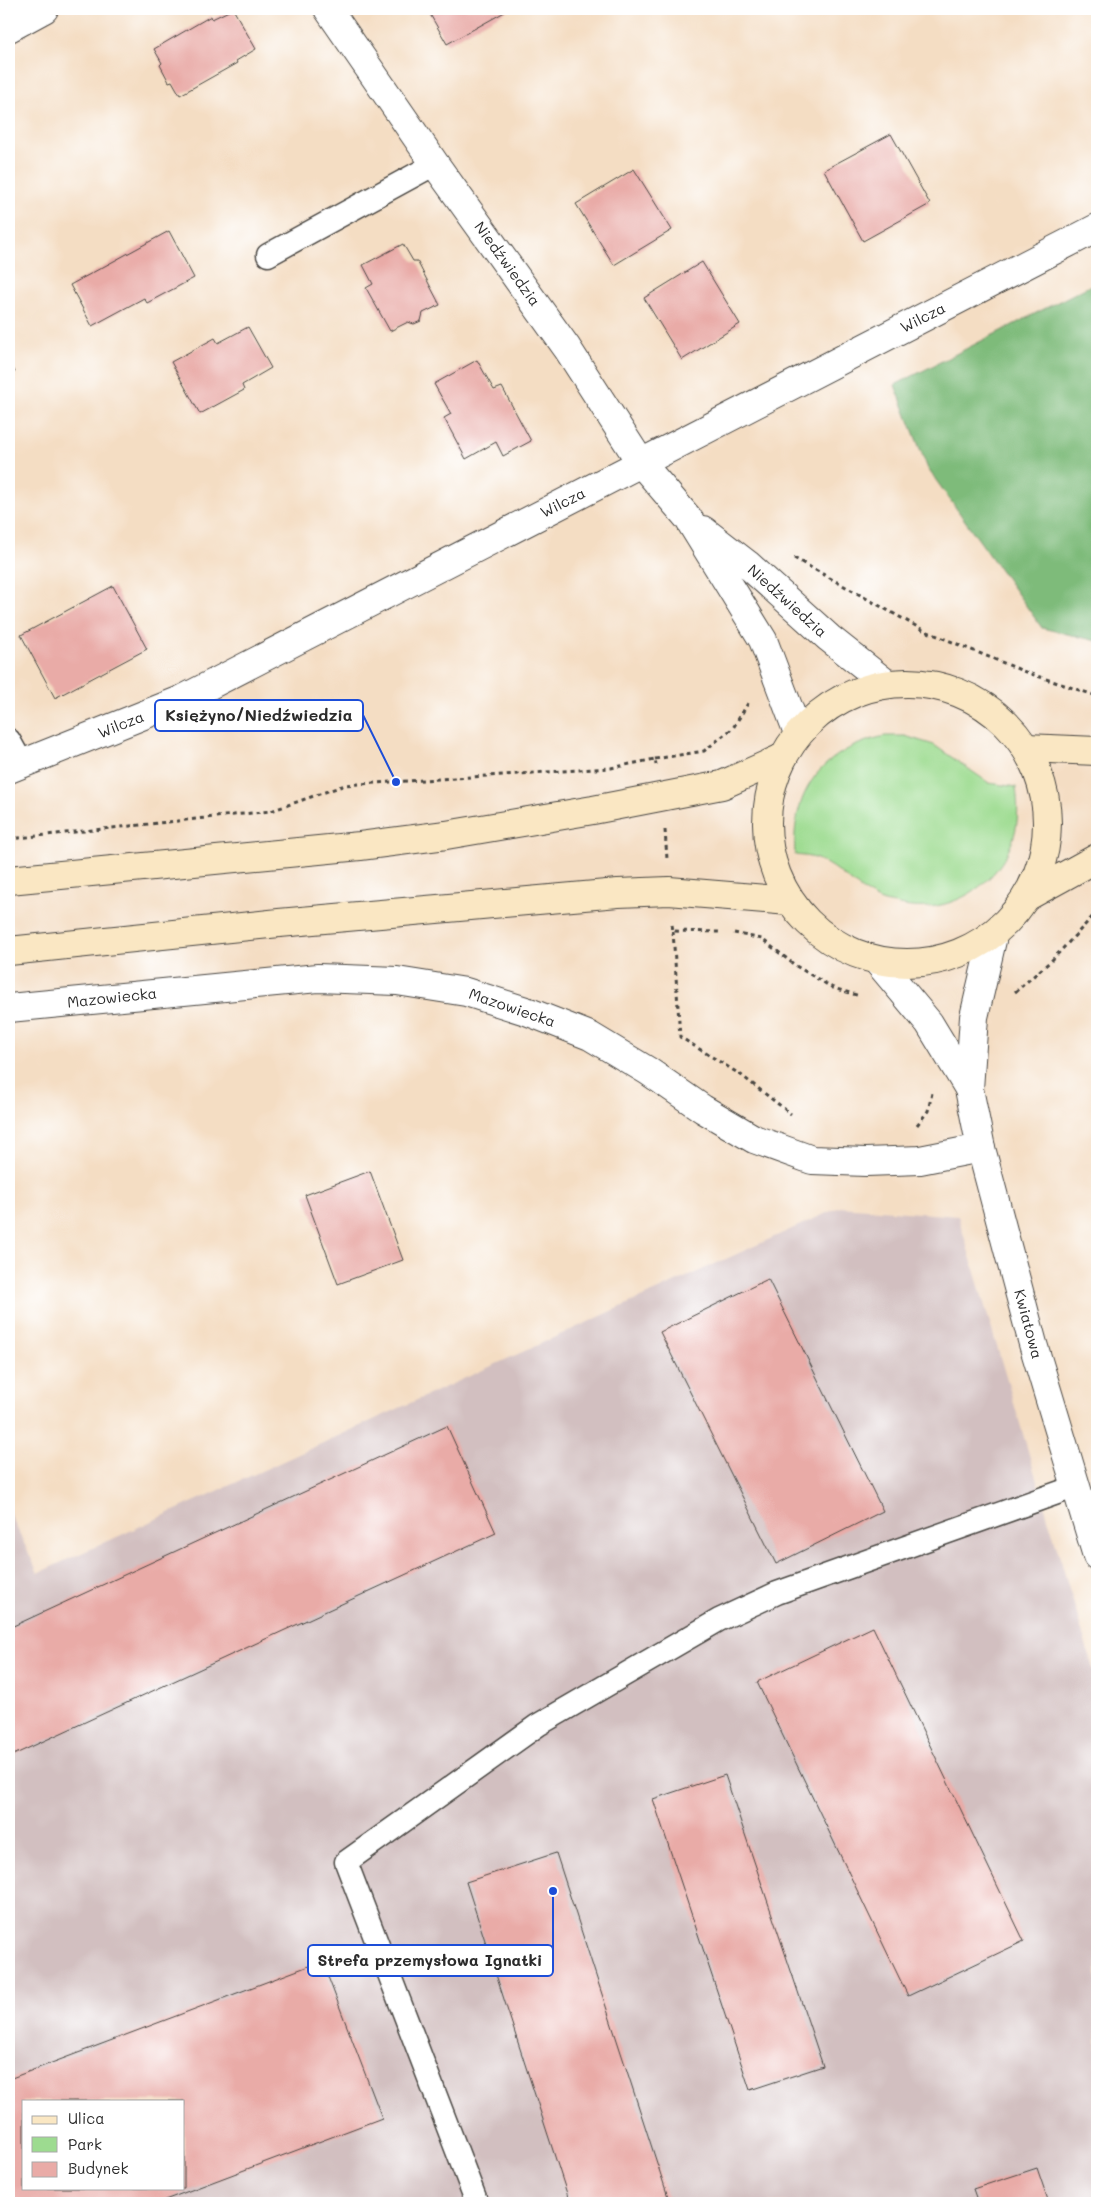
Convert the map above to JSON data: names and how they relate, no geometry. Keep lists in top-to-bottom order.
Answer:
{
  "streets": {
    "street": [
      "Niedźwiedzia",
      "Wilcza",
      "Mazowiecka",
      "Kwiatowa"
    ]
  },
  "crossings": [
    ["Niedźwiedzia", "Wilcza"],
    ["Mazowiecka", "Kwiatowa"]
  ],
  "places": ["Księżyno/Niedźwiedzia", "Strefa przemysłowa Ignatki"],
  "legend": ["Ulica", "Park", "Budynek"]
}
